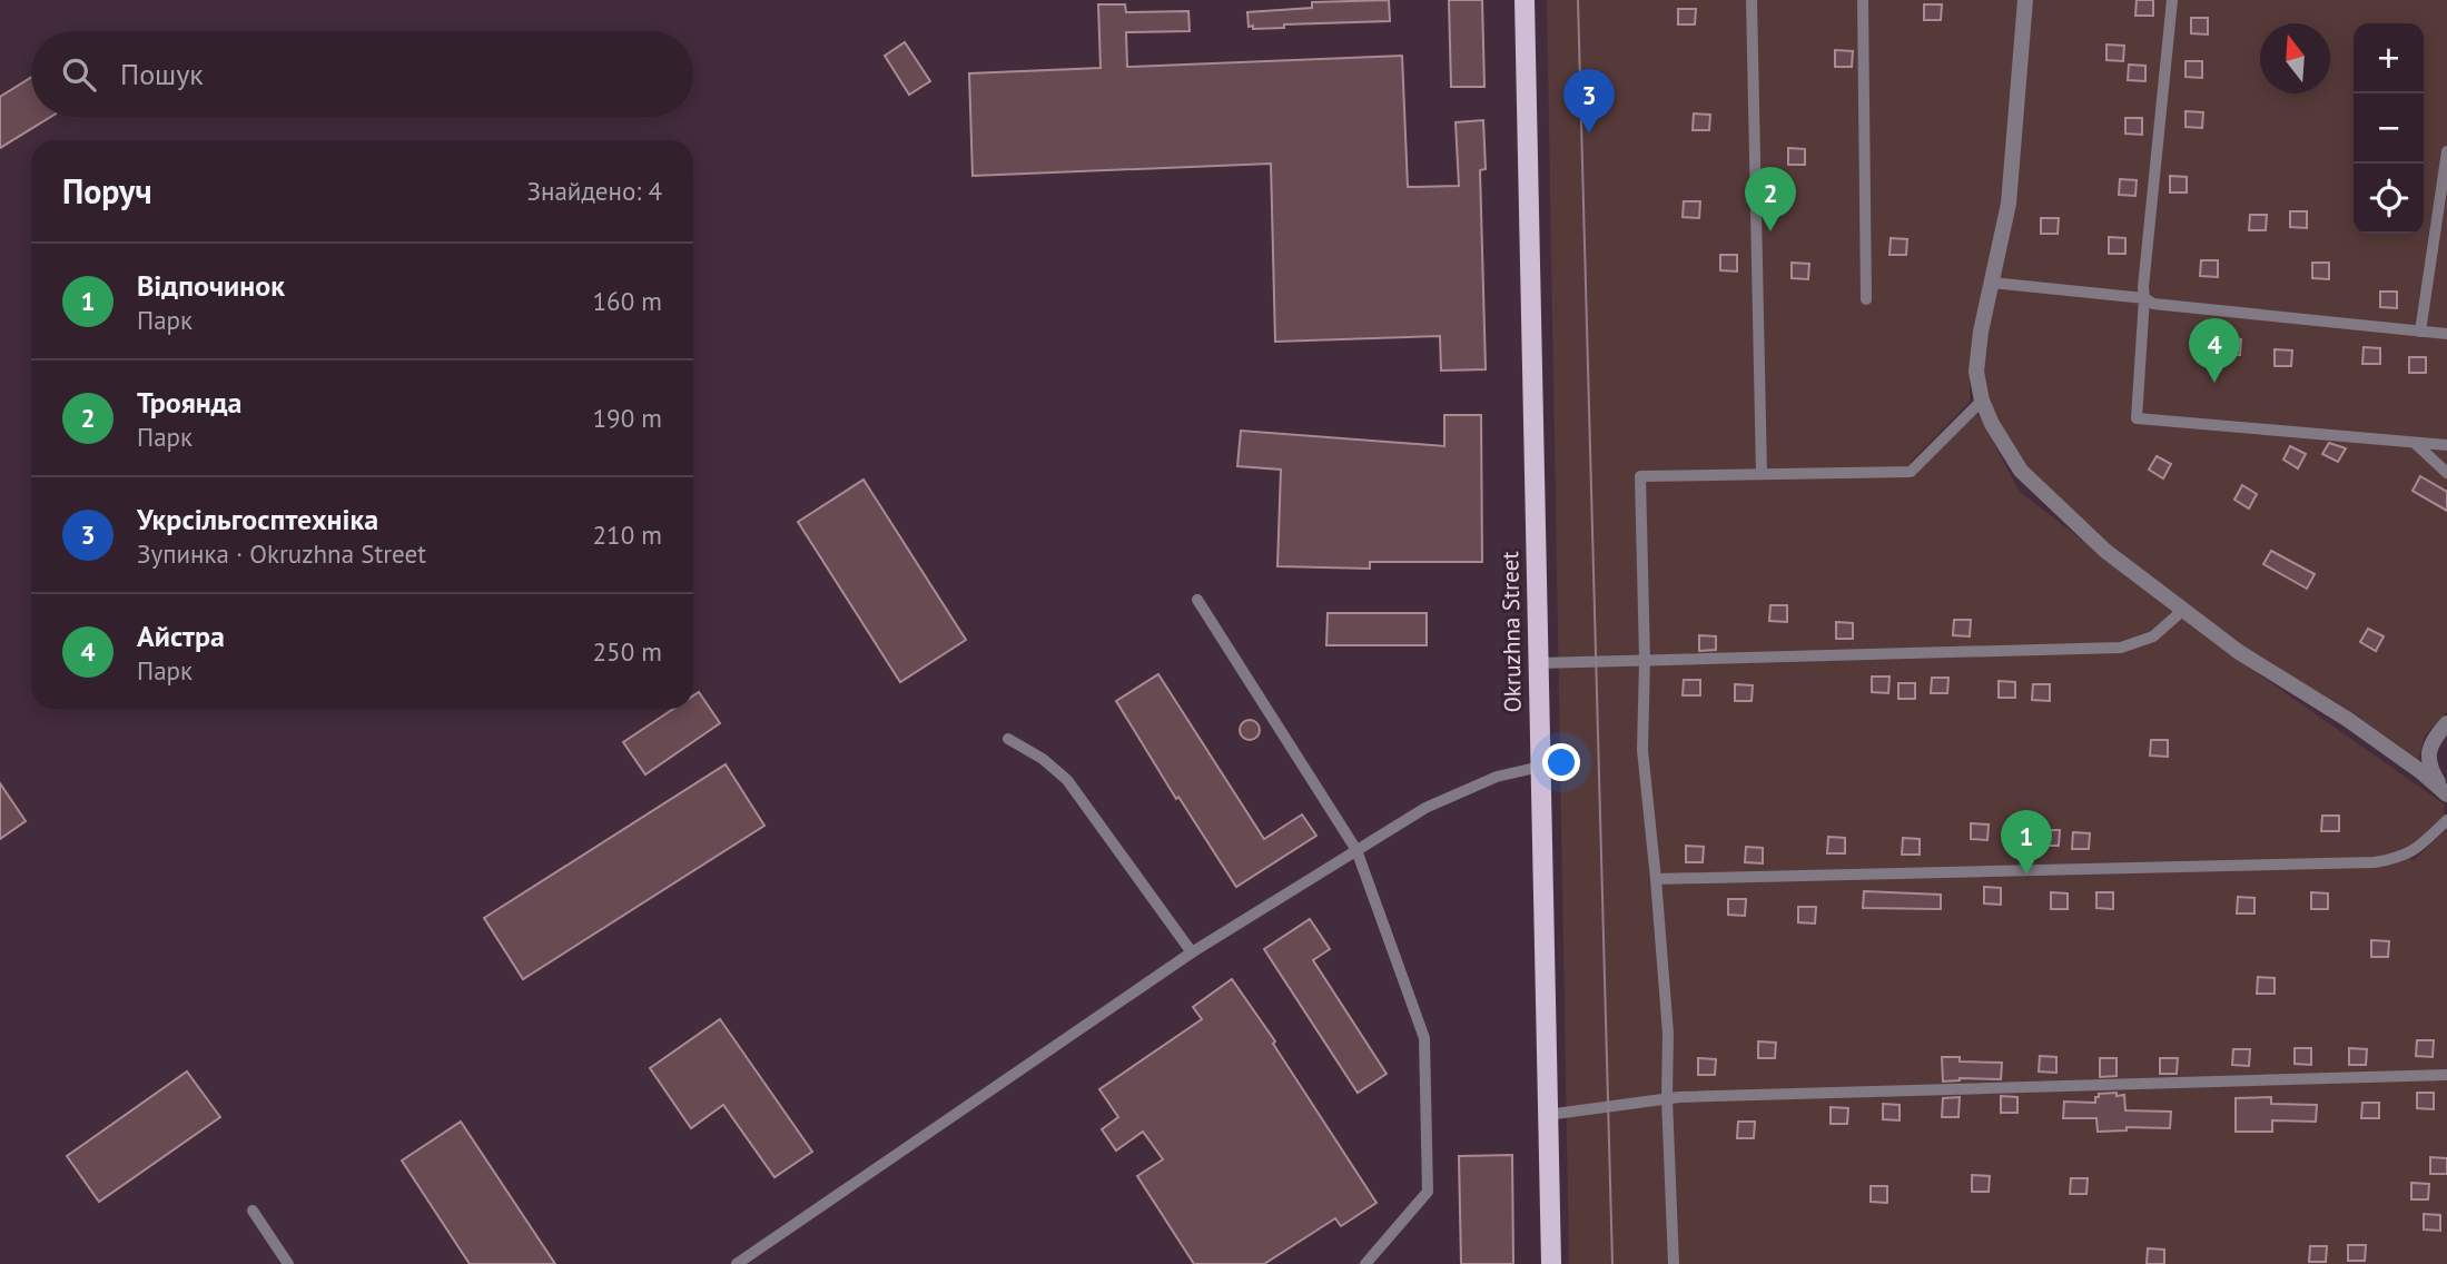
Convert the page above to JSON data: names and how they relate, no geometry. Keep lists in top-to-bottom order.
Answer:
{
  "streets": {
    "main road": ["Okruzhna Street"]
  },
  "north": "top",
  "page": {
    "map_buttons": ["+", "−"],
    "search": "Пошук",
    "pins": [
      "3",
      "2",
      "4",
      "1"
    ],
    "heading": ["Поруч", "Знайдено: 4"],
    "list": [
      {
        "mark": "1",
        "name": "Відпочинок",
        "note": "Парк",
        "value": "160 m"
      },
      {
        "mark": "2",
        "name": "Троянда",
        "note": "Парк",
        "value": "190 m"
      },
      {
        "mark": "3",
        "name": "Укрсільгосптехніка",
        "note": "Зупинка · Okruzhna Street",
        "value": "210 m"
      },
      {
        "mark": "4",
        "name": "Айстра",
        "note": "Парк",
        "value": "250 m"
      }
    ]
  }
}
